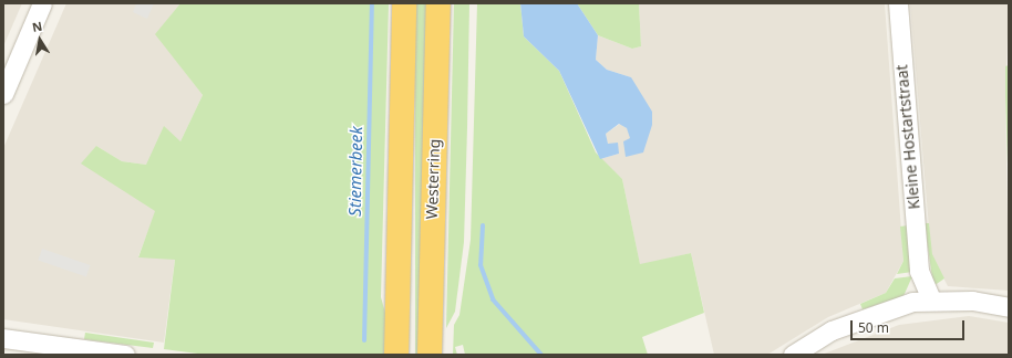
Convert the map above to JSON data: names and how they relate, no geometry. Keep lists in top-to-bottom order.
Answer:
{
  "streets": {
    "highway": ["Westerring"],
    "street": ["Kleine Hostartstraat"]
  },
  "water": ["Stiemerbeek"],
  "scale_bar": "50 m",
  "north": "top"
}
